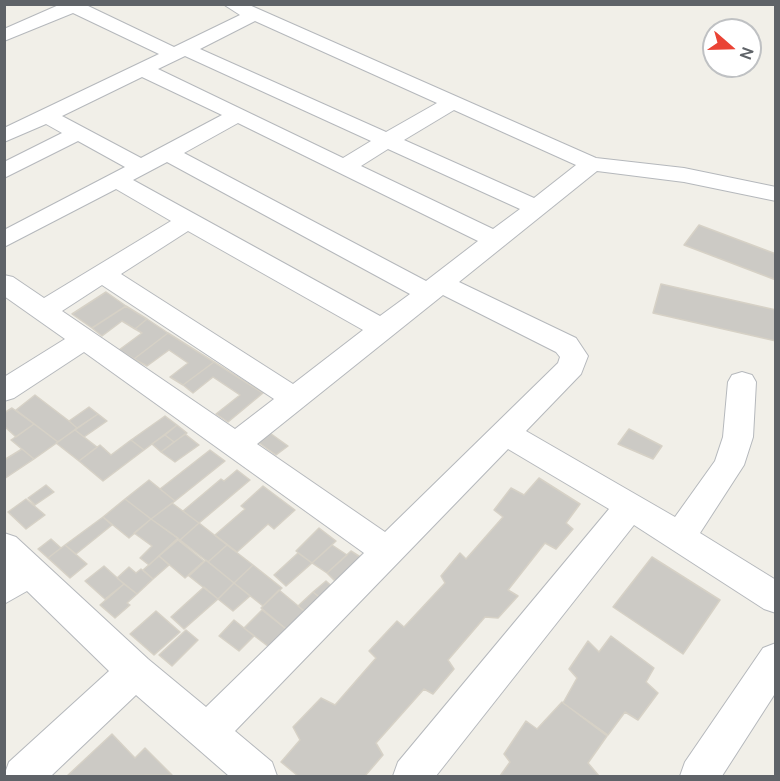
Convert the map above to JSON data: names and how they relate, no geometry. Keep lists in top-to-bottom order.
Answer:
{
  "north": "right"
}
